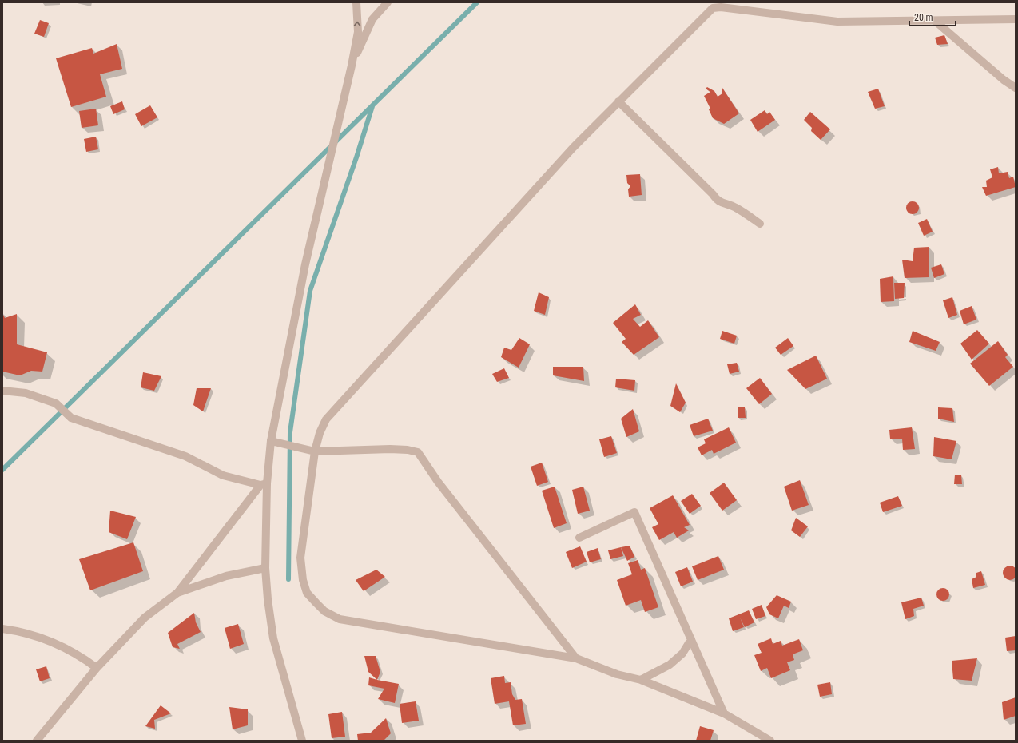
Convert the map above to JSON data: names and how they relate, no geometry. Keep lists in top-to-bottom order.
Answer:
{
  "scale_bar": "20 m"
}
